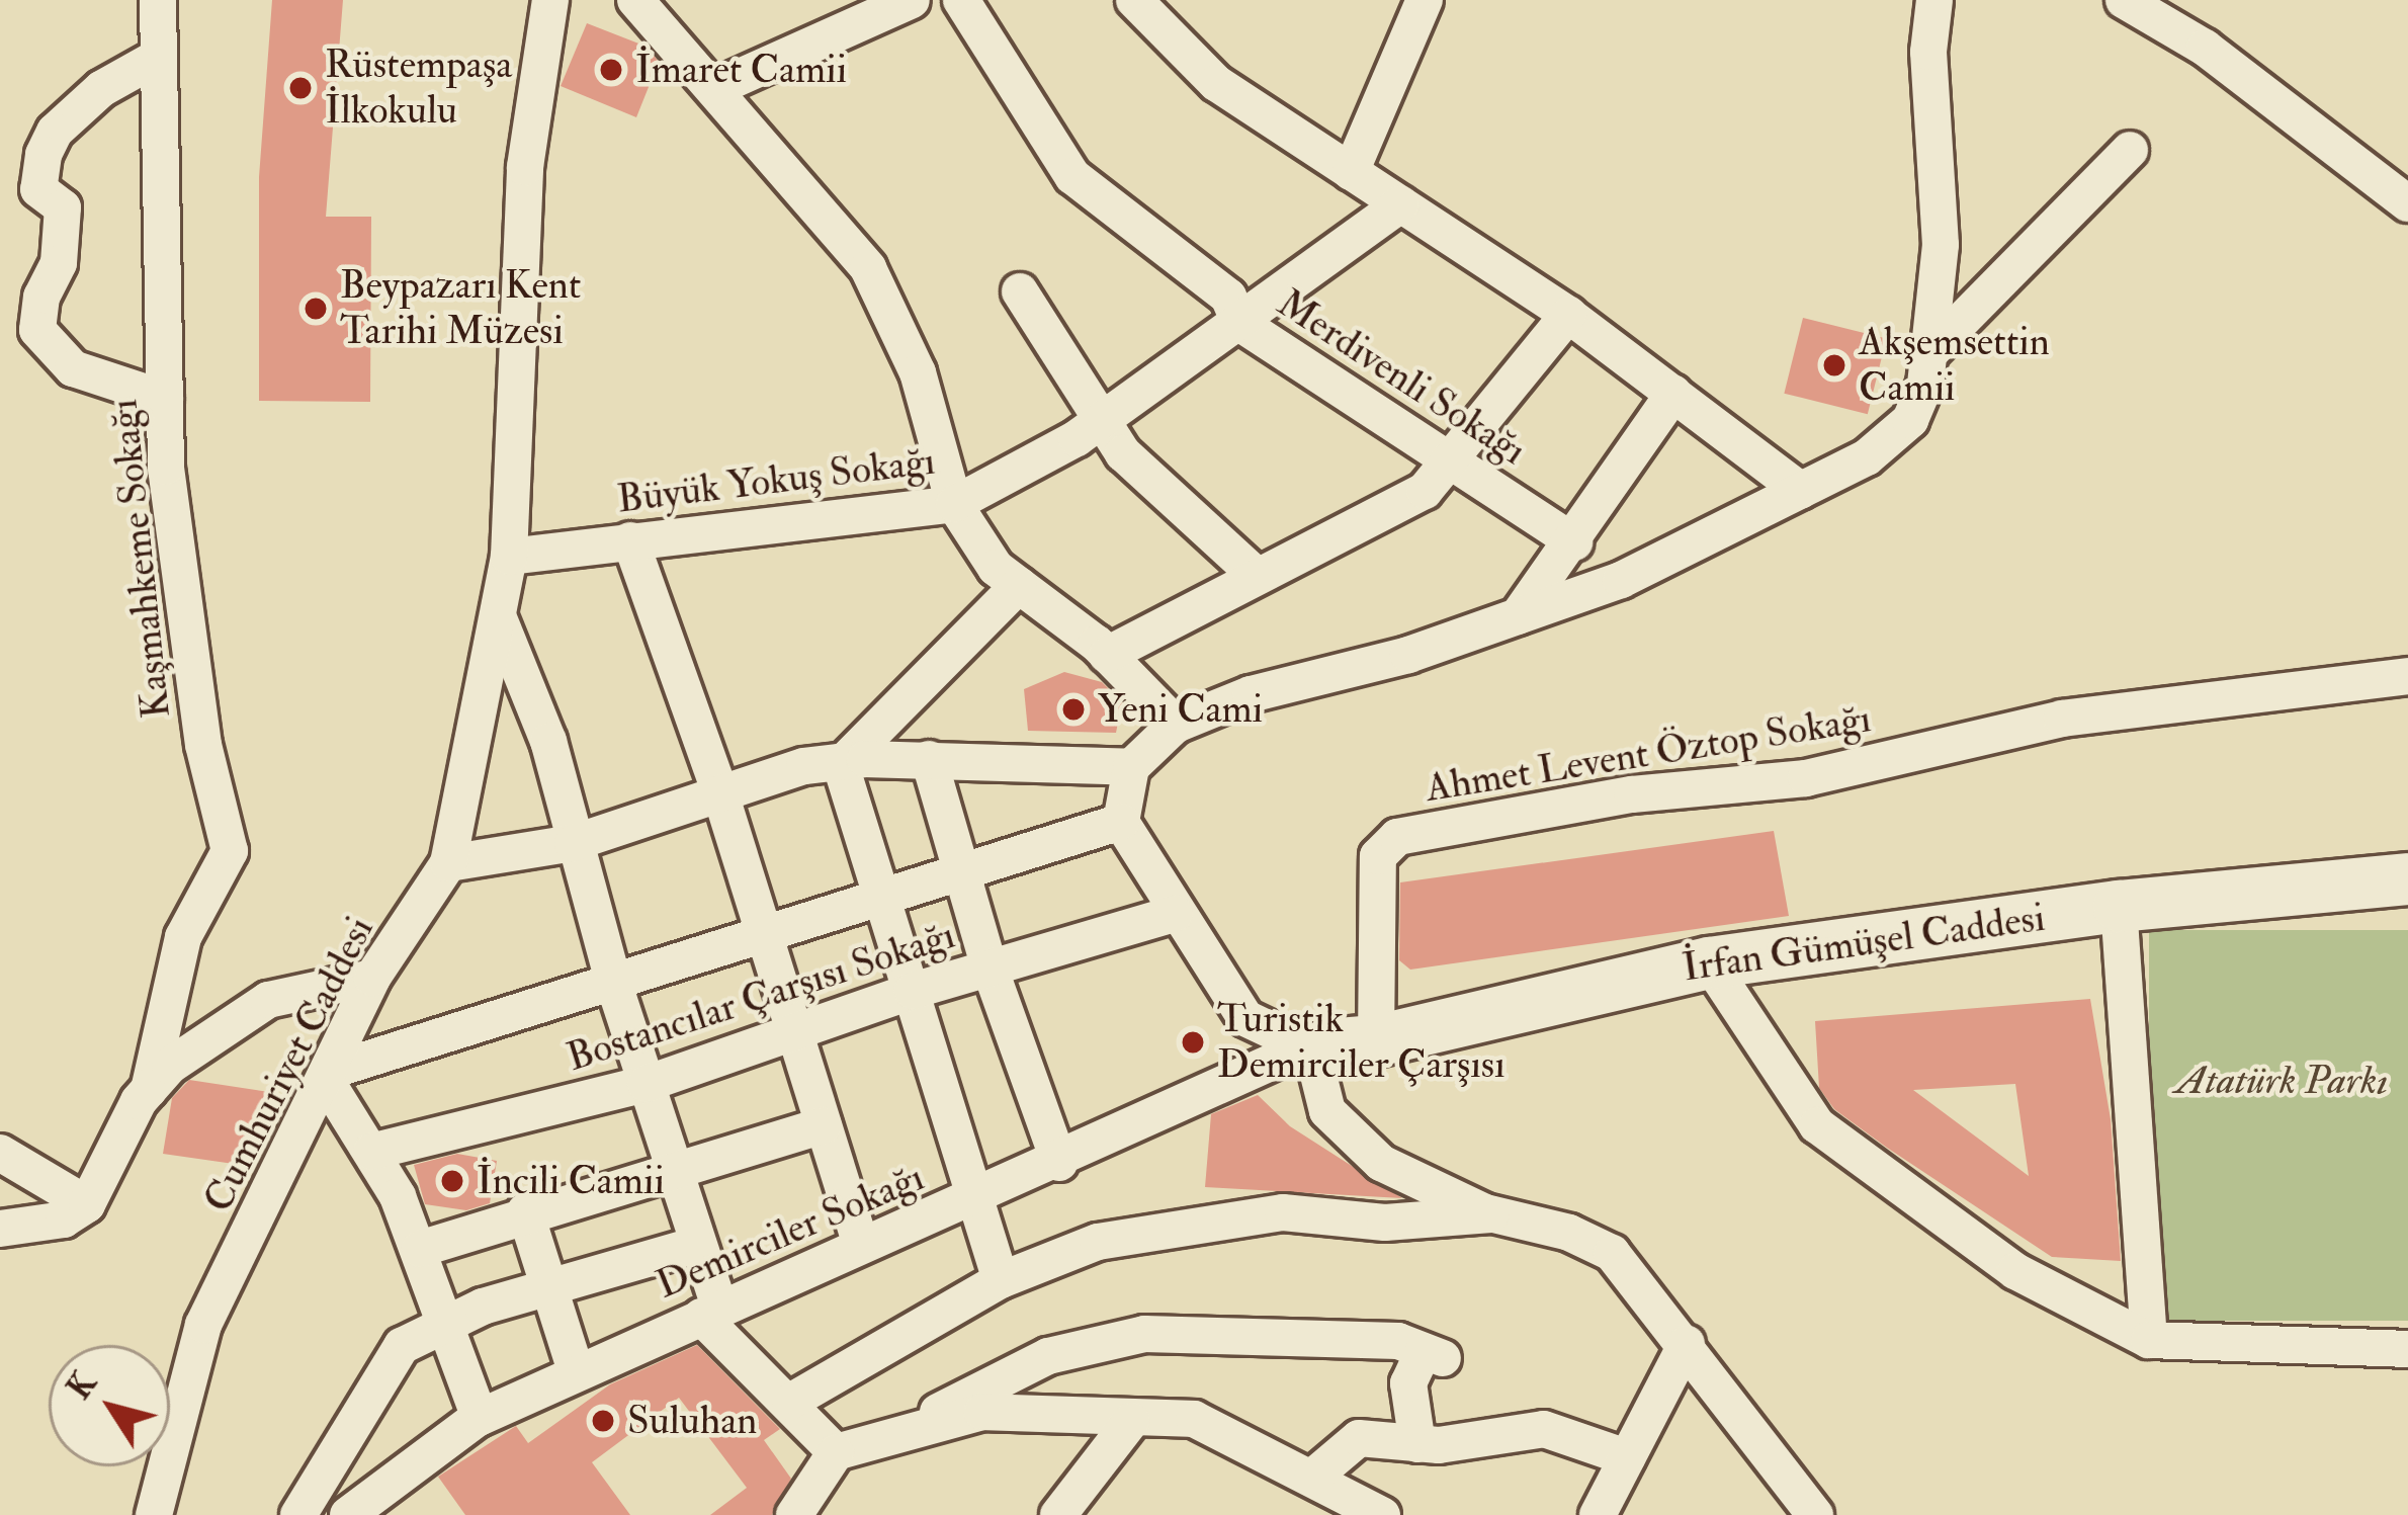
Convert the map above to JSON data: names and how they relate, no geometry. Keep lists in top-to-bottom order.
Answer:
{
  "streets": {
    "street": [
      "Merdivenli Sokağı",
      "Büyük Yokuş Sokağı",
      "Kaşmahkeme Sokağı",
      "Ahmet Levent Öztop Sokağı",
      "İrfan Gümüşel Caddesi",
      "Bostancılar Çarşısı Sokağı",
      "Cumhuriyet Caddesi",
      "Demirciler Sokağı"
    ]
  },
  "crossings": [
    ["Merdivenli Sokağı", "Büyük Yokuş Sokağı"],
    ["Büyük Yokuş Sokağı", "Cumhuriyet Caddesi"],
    ["Ahmet Levent Öztop Sokağı", "İrfan Gümüşel Caddesi"],
    ["Ahmet Levent Öztop Sokağı", "Demirciler Sokağı"],
    ["İrfan Gümüşel Caddesi", "Demirciler Sokağı"]
  ],
  "parks": ["Atatürk Parkı"],
  "places": [
    "İmaret Camii",
    "Rüstempaşa İlkokulu",
    "Beypazarı Kent Tarihi Müzesi",
    "Akşemsettin Camii",
    "Yeni Cami",
    "Turistik Demirciler Çarşısı",
    "İncili Camii",
    "Suluhan"
  ],
  "north": "top left"
}
